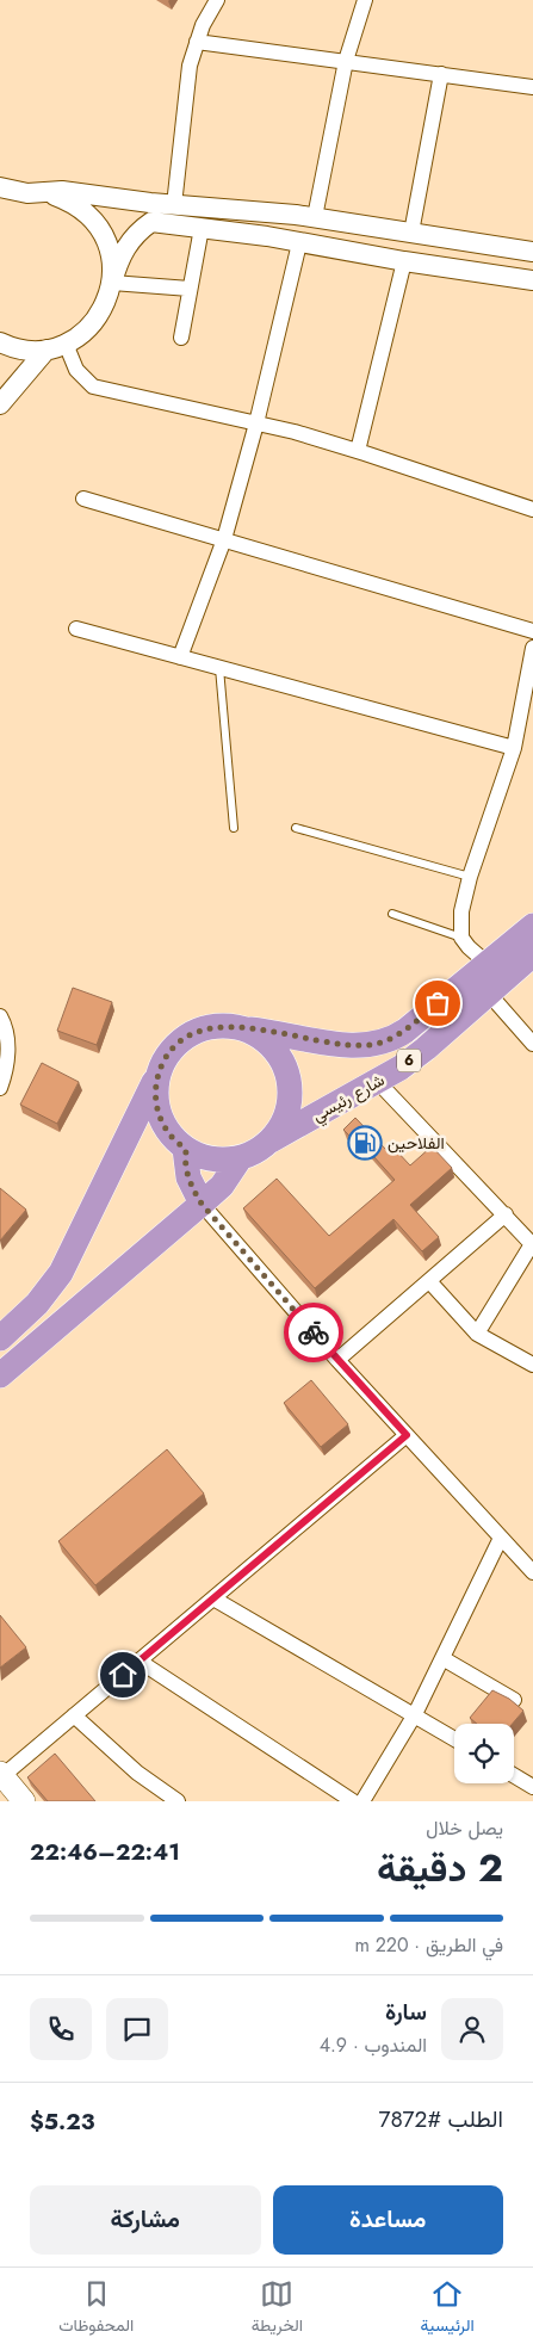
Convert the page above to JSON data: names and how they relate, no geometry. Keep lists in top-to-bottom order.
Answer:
{
  "streets": {
    "highway": ["6", "شارع رئيسي"]
  },
  "places": {
    "fuel station": ["الفلاحين"]
  },
  "page": {
    "heading": ["2 دقيقة", "يصل خلال", "22:41–22:46"],
    "panel": [
      "سارة",
      "المندوب · 4.9",
      "الطلب #7872",
      "$5.23"
    ],
    "bar": "في الطريق · 220 m",
    "buttons": ["مساعدة", "مشاركة"],
    "tabs": ["الرئيسية", "الخريطة", "المحفوظات"]
  }
}
